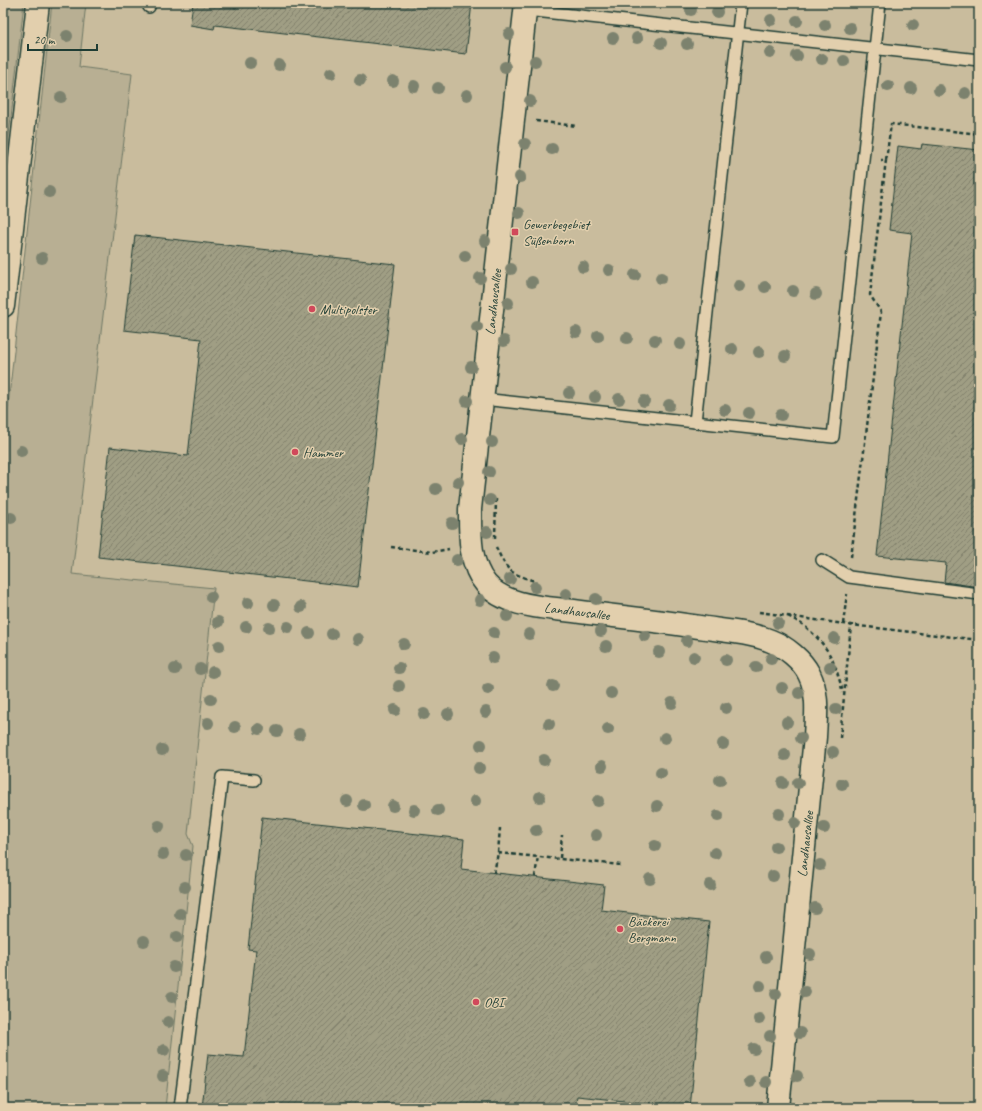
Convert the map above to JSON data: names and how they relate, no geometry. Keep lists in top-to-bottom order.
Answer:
{
  "streets": {
    "street": ["Landhausallee"]
  },
  "places": {
    "transit": ["Gewerbegebiet Süßenborn"],
    "other": [
      "Multipolster",
      "Hammer",
      "Bäckerei Bergmann",
      "OBI"
    ]
  },
  "scale_bar": "20 m"
}
